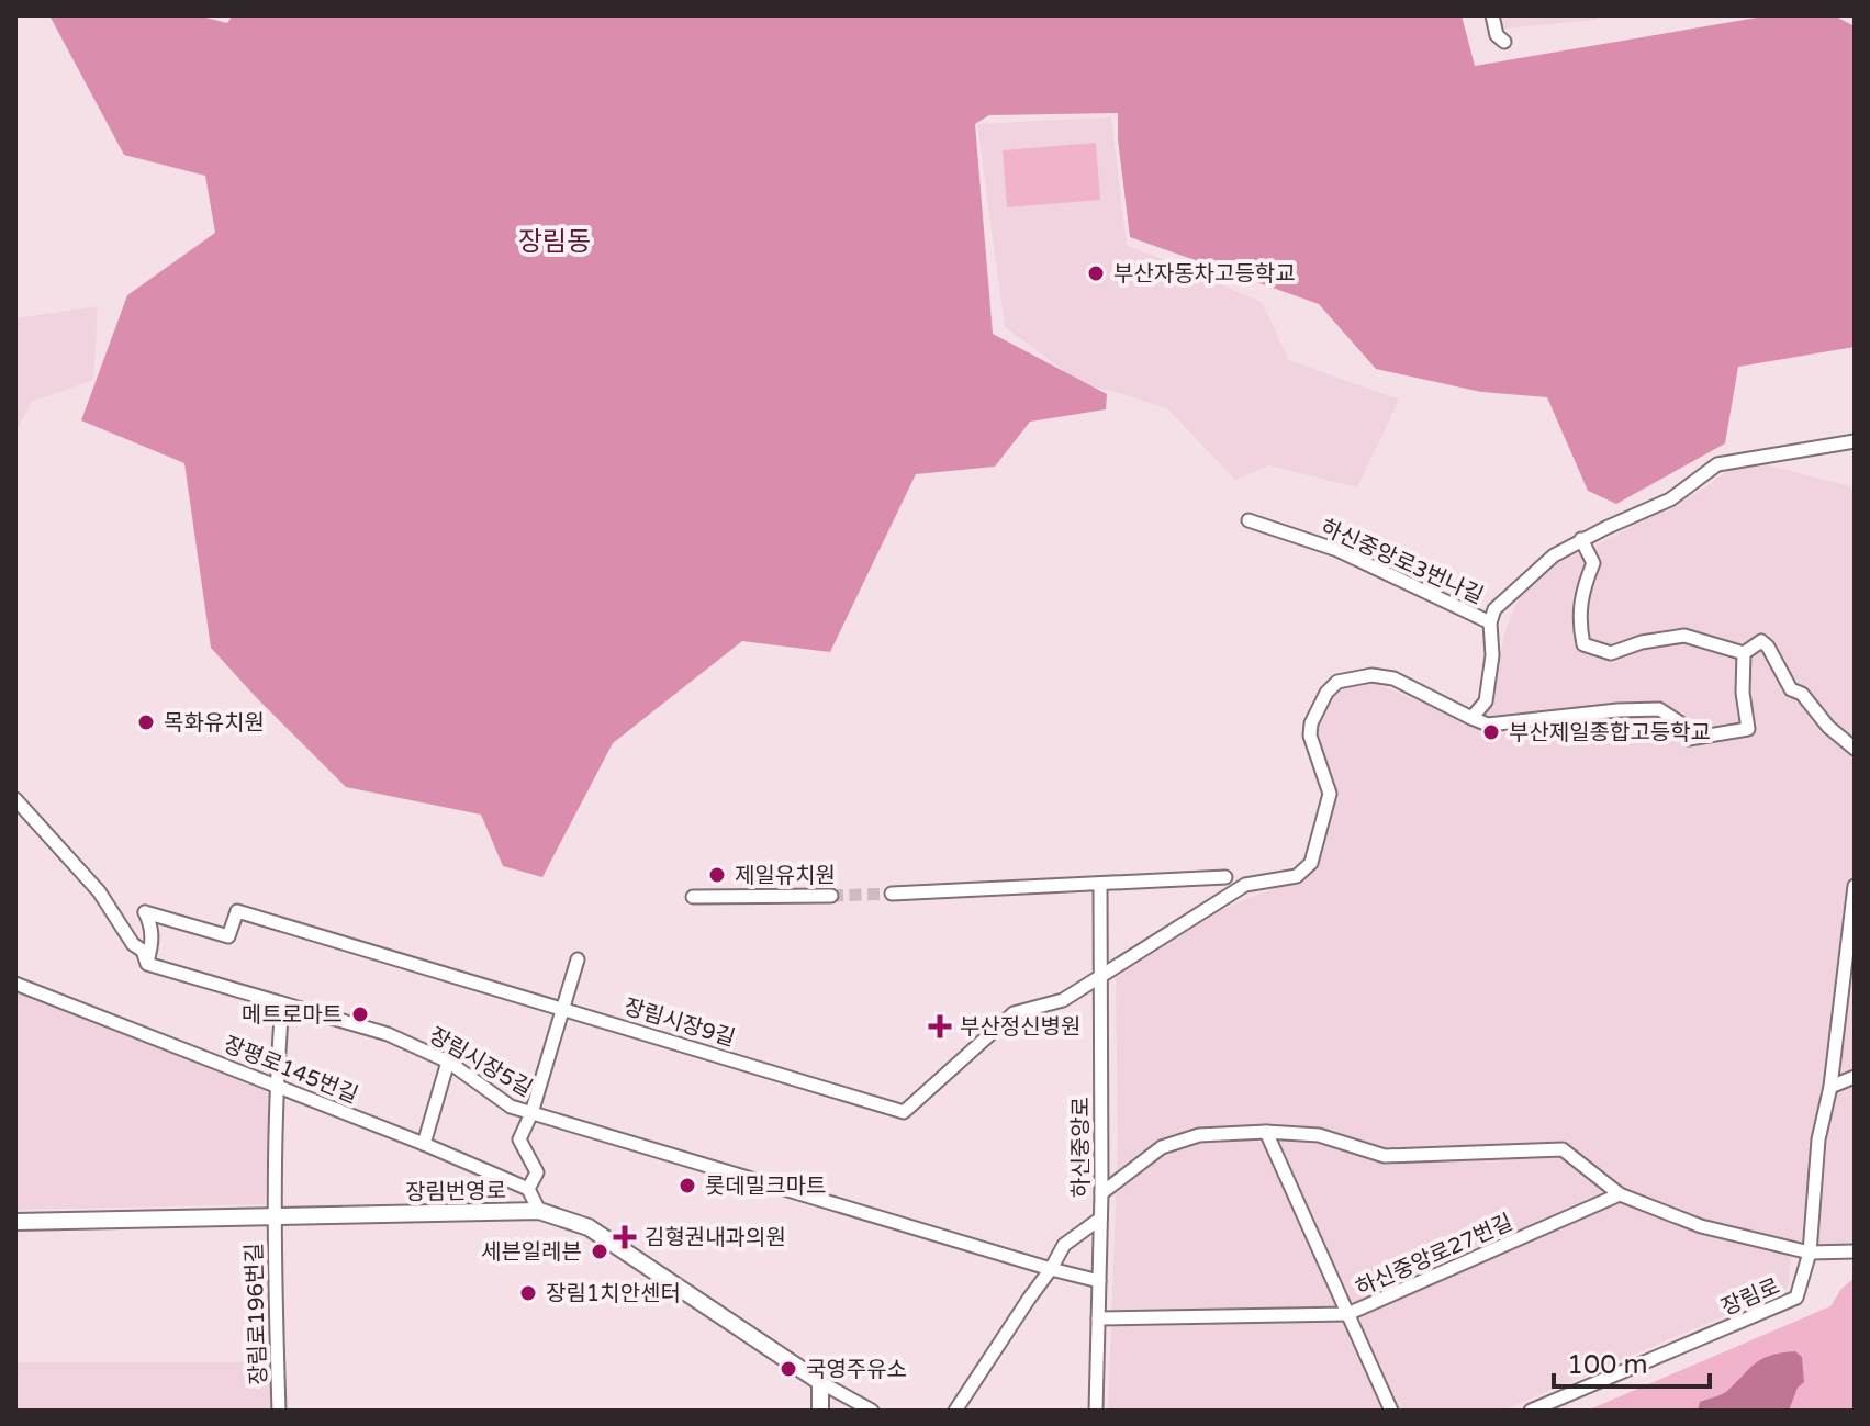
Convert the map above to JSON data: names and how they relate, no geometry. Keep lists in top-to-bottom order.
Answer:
{
  "streets": {
    "street": [
      "하신중앙로3번나길",
      "장림시장9길",
      "장림시장5길",
      "장평로145번길",
      "하신중앙로",
      "장림번영로",
      "하신중앙로27번길",
      "장림로",
      "장림로196번길"
    ]
  },
  "crossings": [
    ["장림시장9길", "장림시장5길"],
    ["장림시장9길", "하신중앙로"],
    ["장림시장5길", "하신중앙로"],
    ["장림시장5길", "장림로196번길"],
    ["장평로145번길", "장림로196번길"],
    ["하신중앙로", "하신중앙로27번길"],
    ["장림번영로", "장림로196번길"]
  ],
  "districts": ["장림동"],
  "places": {
    "other": [
      "부산자동차고등학교",
      "목화유치원",
      "부산제일종합고등학교",
      "제일유치원",
      "메트로마트",
      "롯데밀크마트",
      "세븐일레븐",
      "장림1치안센터",
      "국영주유소"
    ],
    "health": ["부산정신병원", "김형권내과의원"]
  },
  "scale_bar": "100 m"
}
